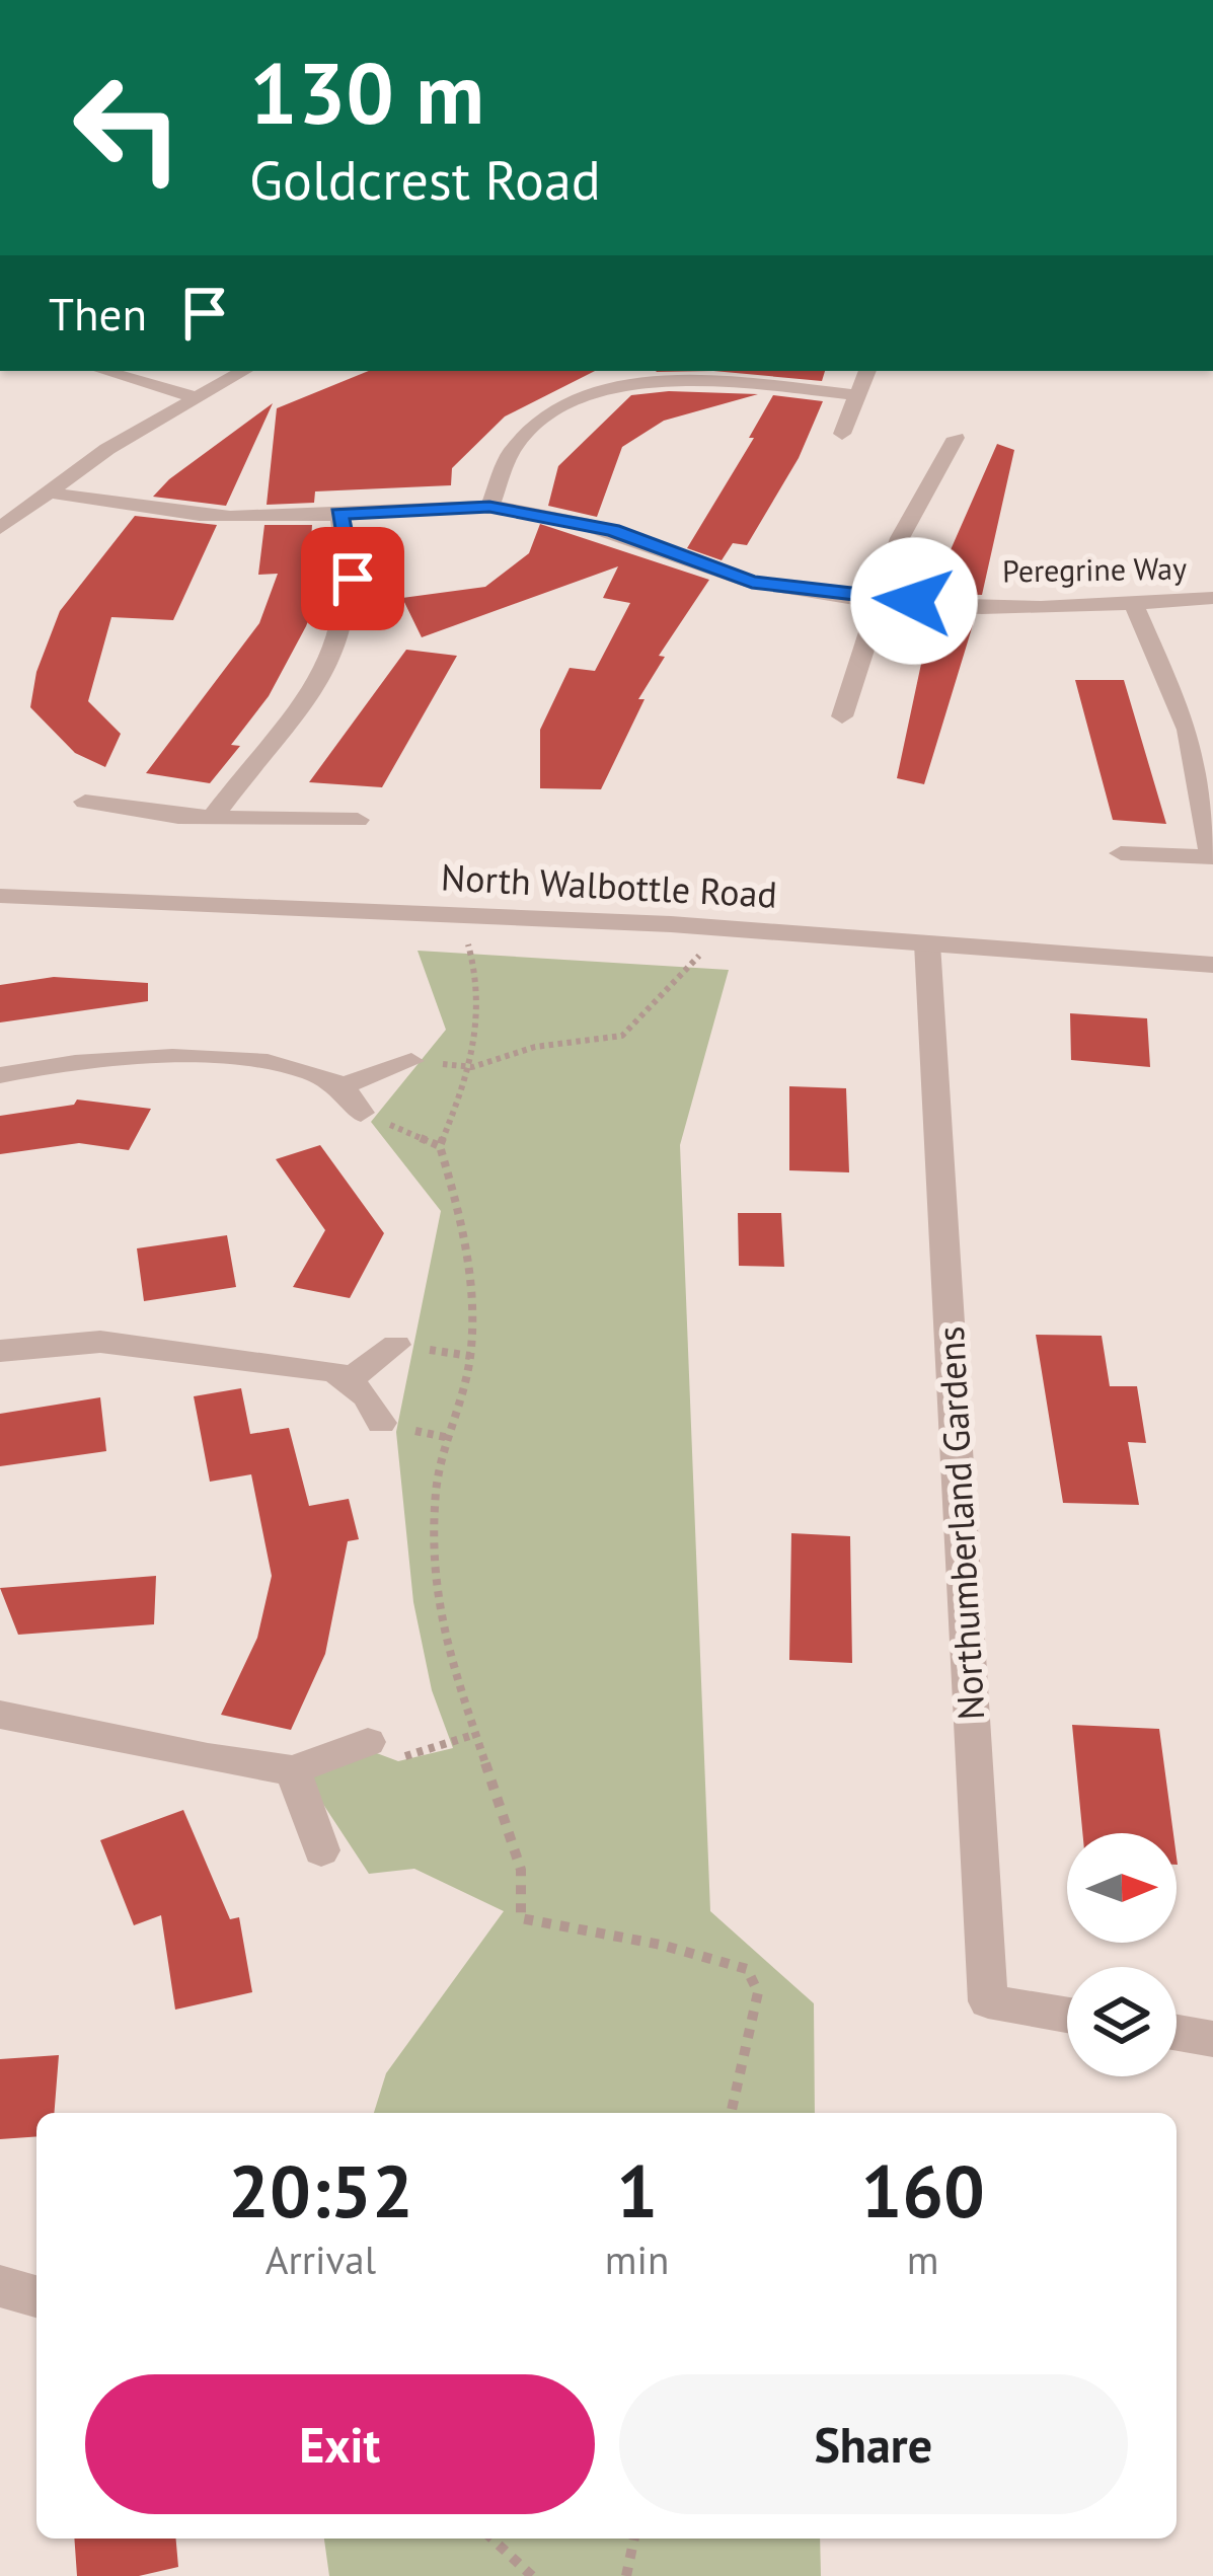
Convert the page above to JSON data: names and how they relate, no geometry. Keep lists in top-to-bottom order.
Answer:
{
  "streets": {
    "street": ["Peregrine Way", "North Walbottle Road", "Northumberland Gardens"]
  },
  "crossings": [
    ["North Walbottle Road", "Northumberland Gardens"]
  ],
  "north": "right",
  "page": {
    "turn": ["130 m", "Goldcrest Road"],
    "then": "Then",
    "eta": [
      "20:52",
      "Arrival",
      "1",
      "min",
      "160",
      "m"
    ],
    "buttons": ["Exit", "Share"]
  }
}
